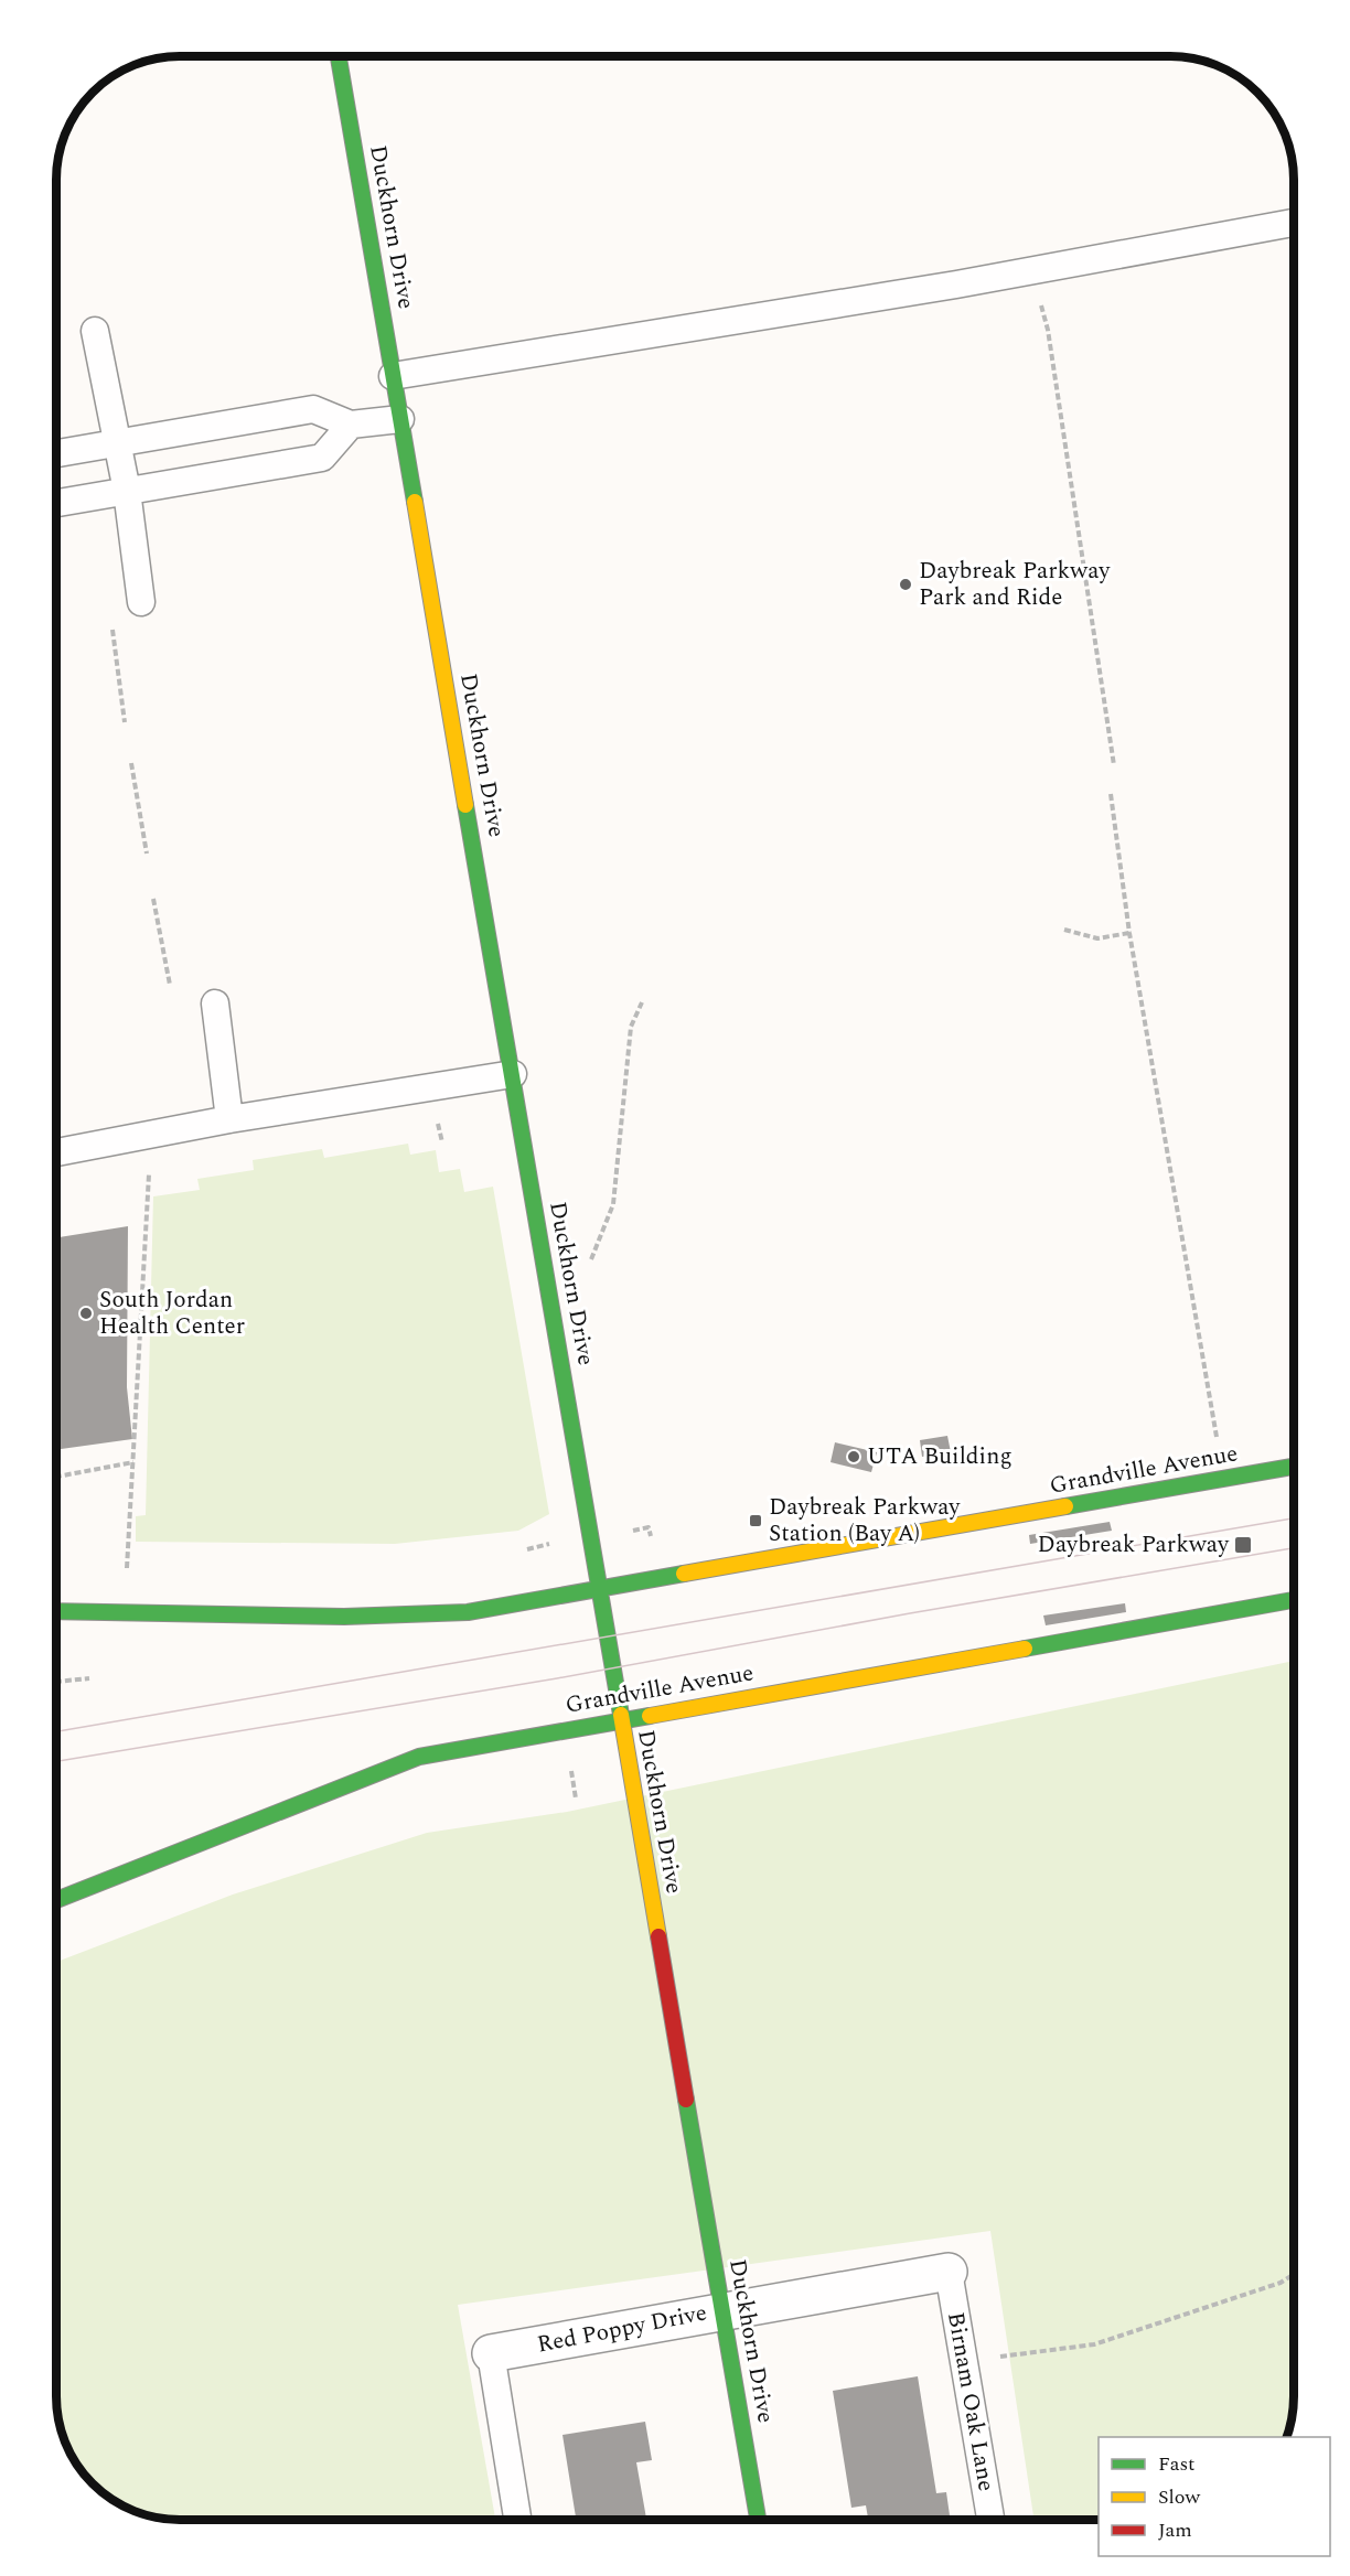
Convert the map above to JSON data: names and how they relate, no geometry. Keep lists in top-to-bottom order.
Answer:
{
  "streets": {
    "street": ["Duckhorn Drive", "Grandville Avenue", "Red Poppy Drive"],
    "lane": ["Birnam Oak Lane"]
  },
  "crossings": [
    ["Duckhorn Drive", "Grandville Avenue"],
    ["Duckhorn Drive", "Red Poppy Drive"],
    ["Red Poppy Drive", "Birnam Oak Lane"]
  ],
  "places": {
    "other": ["Daybreak Parkway Park and Ride", "South Jordan Health Center", "UTA Building"],
    "transit": ["Daybreak Parkway Station (Bay A)", "Daybreak Parkway"]
  },
  "legend": ["Fast", "Slow", "Jam"]
}
